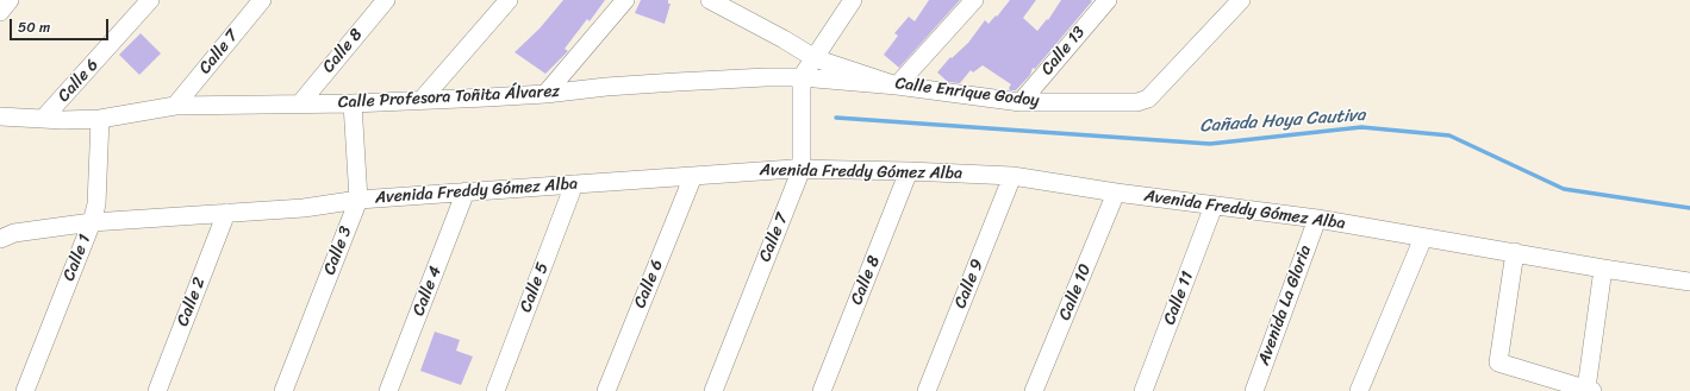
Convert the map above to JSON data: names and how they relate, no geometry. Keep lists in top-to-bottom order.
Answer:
{
  "streets": {
    "street": [
      "Calle 8",
      "Calle 13",
      "Calle 7",
      "Calle 6",
      "Calle Enrique Godoy",
      "Calle Profesora Toñita Álvarez",
      "Avenida Freddy Gómez Alba",
      "Calle 3",
      "Calle 1",
      "Calle 9",
      "Calle 5",
      "Calle 4",
      "Calle 10",
      "Calle 11",
      "Calle 2",
      "Avenida La Gloria"
    ]
  },
  "crossings": [
    ["Calle 8", "Calle Profesora Toñita Álvarez"],
    ["Calle 8", "Avenida Freddy Gómez Alba"],
    ["Calle 13", "Calle Enrique Godoy"],
    ["Calle 7", "Calle Profesora Toñita Álvarez"],
    ["Calle 7", "Avenida Freddy Gómez Alba"],
    ["Calle 6", "Calle Profesora Toñita Álvarez"],
    ["Calle 6", "Avenida Freddy Gómez Alba"],
    ["Calle Enrique Godoy", "Calle Profesora Toñita Álvarez"],
    ["Calle Profesora Toñita Álvarez", "Calle 3"],
    ["Calle Profesora Toñita Álvarez", "Calle 1"],
    ["Avenida Freddy Gómez Alba", "Calle 3"],
    ["Avenida Freddy Gómez Alba", "Calle 1"],
    ["Avenida Freddy Gómez Alba", "Calle 9"],
    ["Avenida Freddy Gómez Alba", "Calle 5"],
    ["Avenida Freddy Gómez Alba", "Calle 4"],
    ["Avenida Freddy Gómez Alba", "Calle 10"],
    ["Avenida Freddy Gómez Alba", "Calle 11"],
    ["Avenida Freddy Gómez Alba", "Calle 2"],
    ["Avenida Freddy Gómez Alba", "Avenida La Gloria"]
  ],
  "water": ["Cañada Hoya Cautiva"],
  "scale_bar": "50 m"
}
